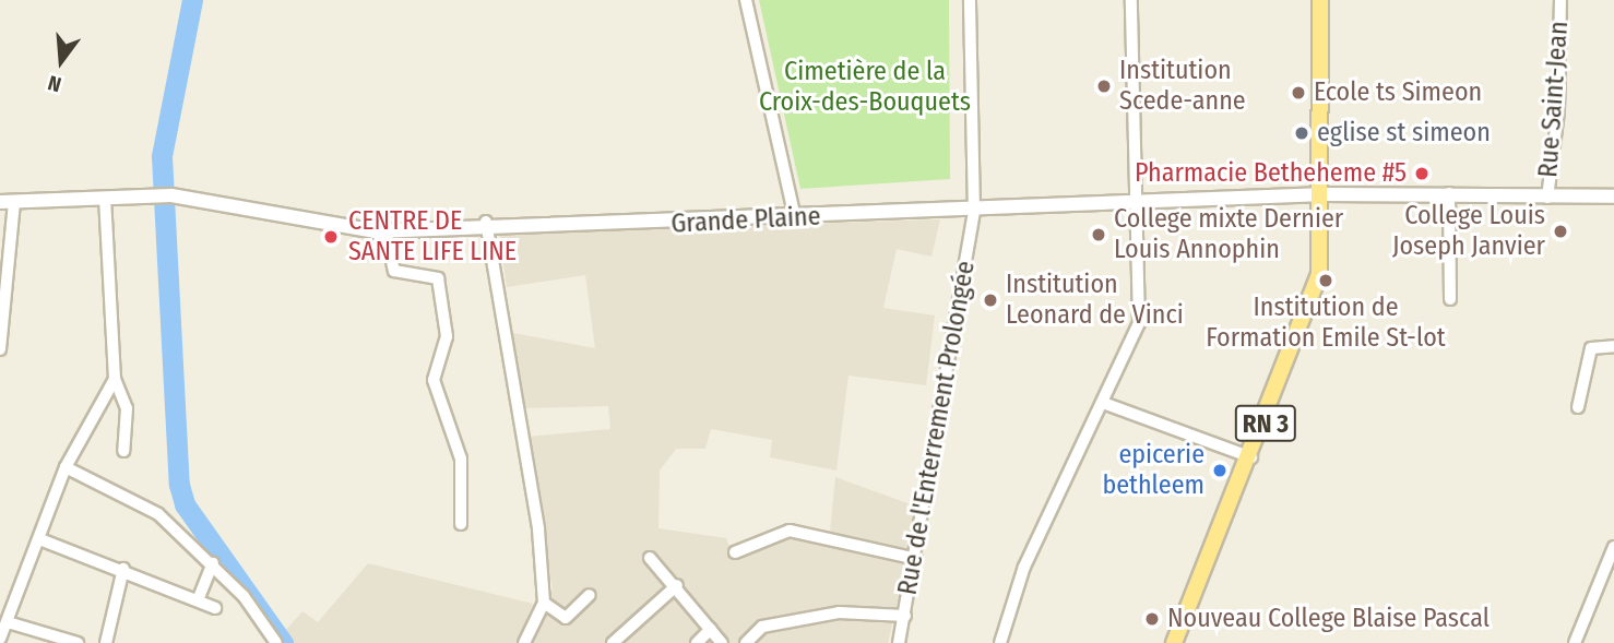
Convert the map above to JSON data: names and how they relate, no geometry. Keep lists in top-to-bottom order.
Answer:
{
  "streets": {
    "main road": ["RN 3"],
    "street": ["Rue Saint-Jean", "Grande Plaine", "Rue de l'Enterrement Prolongée"]
  },
  "crossings": [
    ["Rue Saint-Jean", "Grande Plaine"],
    ["Grande Plaine", "RN 3"],
    ["Grande Plaine", "Rue de l'Enterrement Prolongée"]
  ],
  "parks": ["Cimetière de la Croix-des-Bouquets"],
  "places": [
    "Institution Scede-anne",
    "Ecole ts Simeon",
    "eglise st simeon",
    "Pharmacie Betheheme #5",
    "College Louis Joseph Janvier",
    "College mixte Dernier Louis Annophin",
    "CENTRE DE SANTE LIFE LINE",
    "Institution de Formation Emile St-lot",
    "Institution Leonard de Vinci",
    "epicerie bethleem",
    "Nouveau College Blaise Pascal"
  ],
  "north": "bottom"
}
